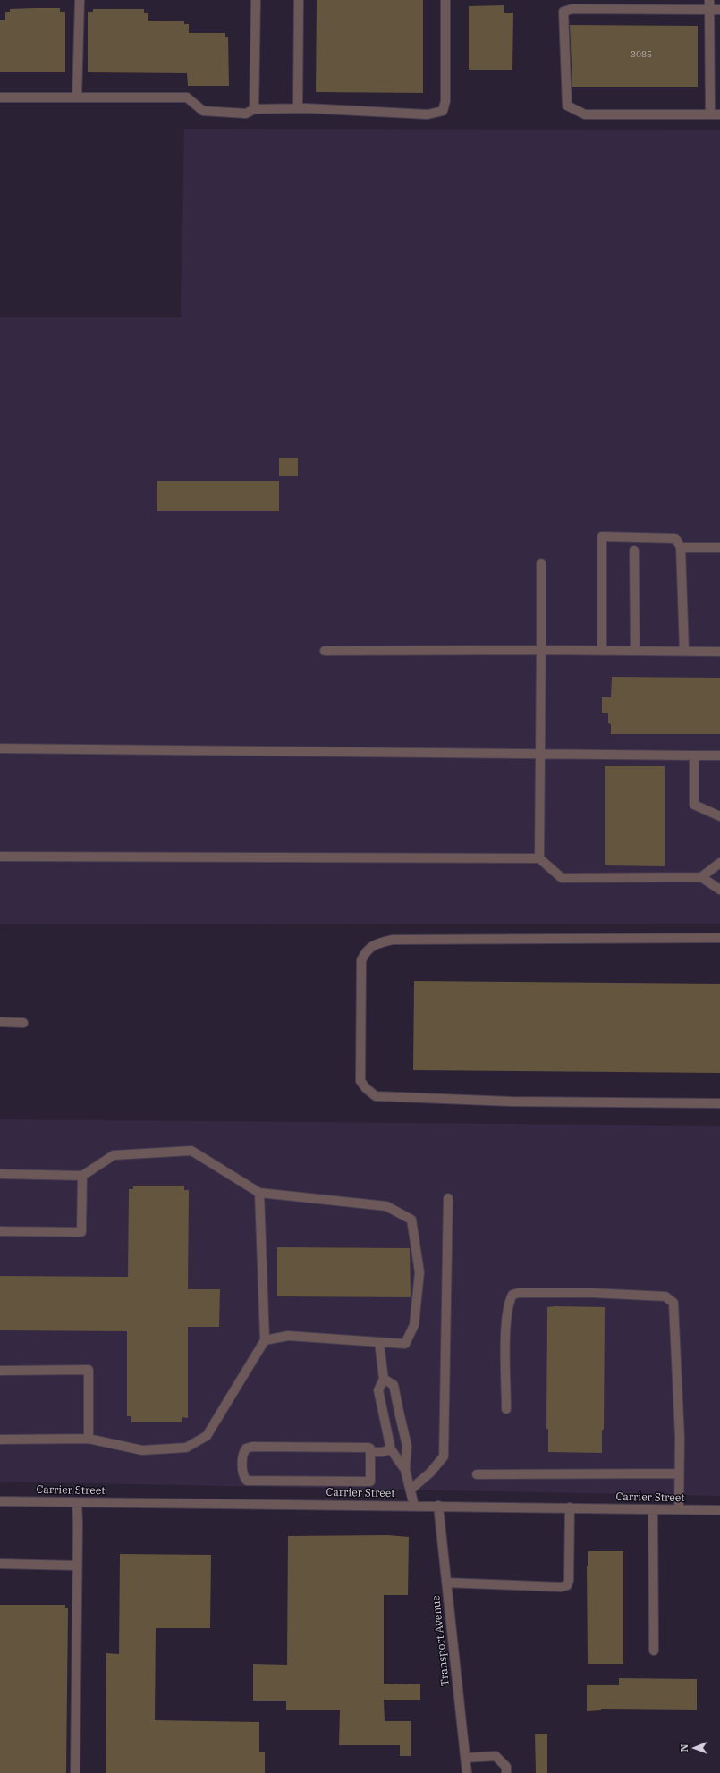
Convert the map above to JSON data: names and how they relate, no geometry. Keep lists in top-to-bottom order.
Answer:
{
  "streets": {
    "street": ["Carrier Street", "Transport Avenue"]
  },
  "crossings": [
    ["Carrier Street", "Transport Avenue"]
  ],
  "house_numbers": ["3085"],
  "north": "left"
}
